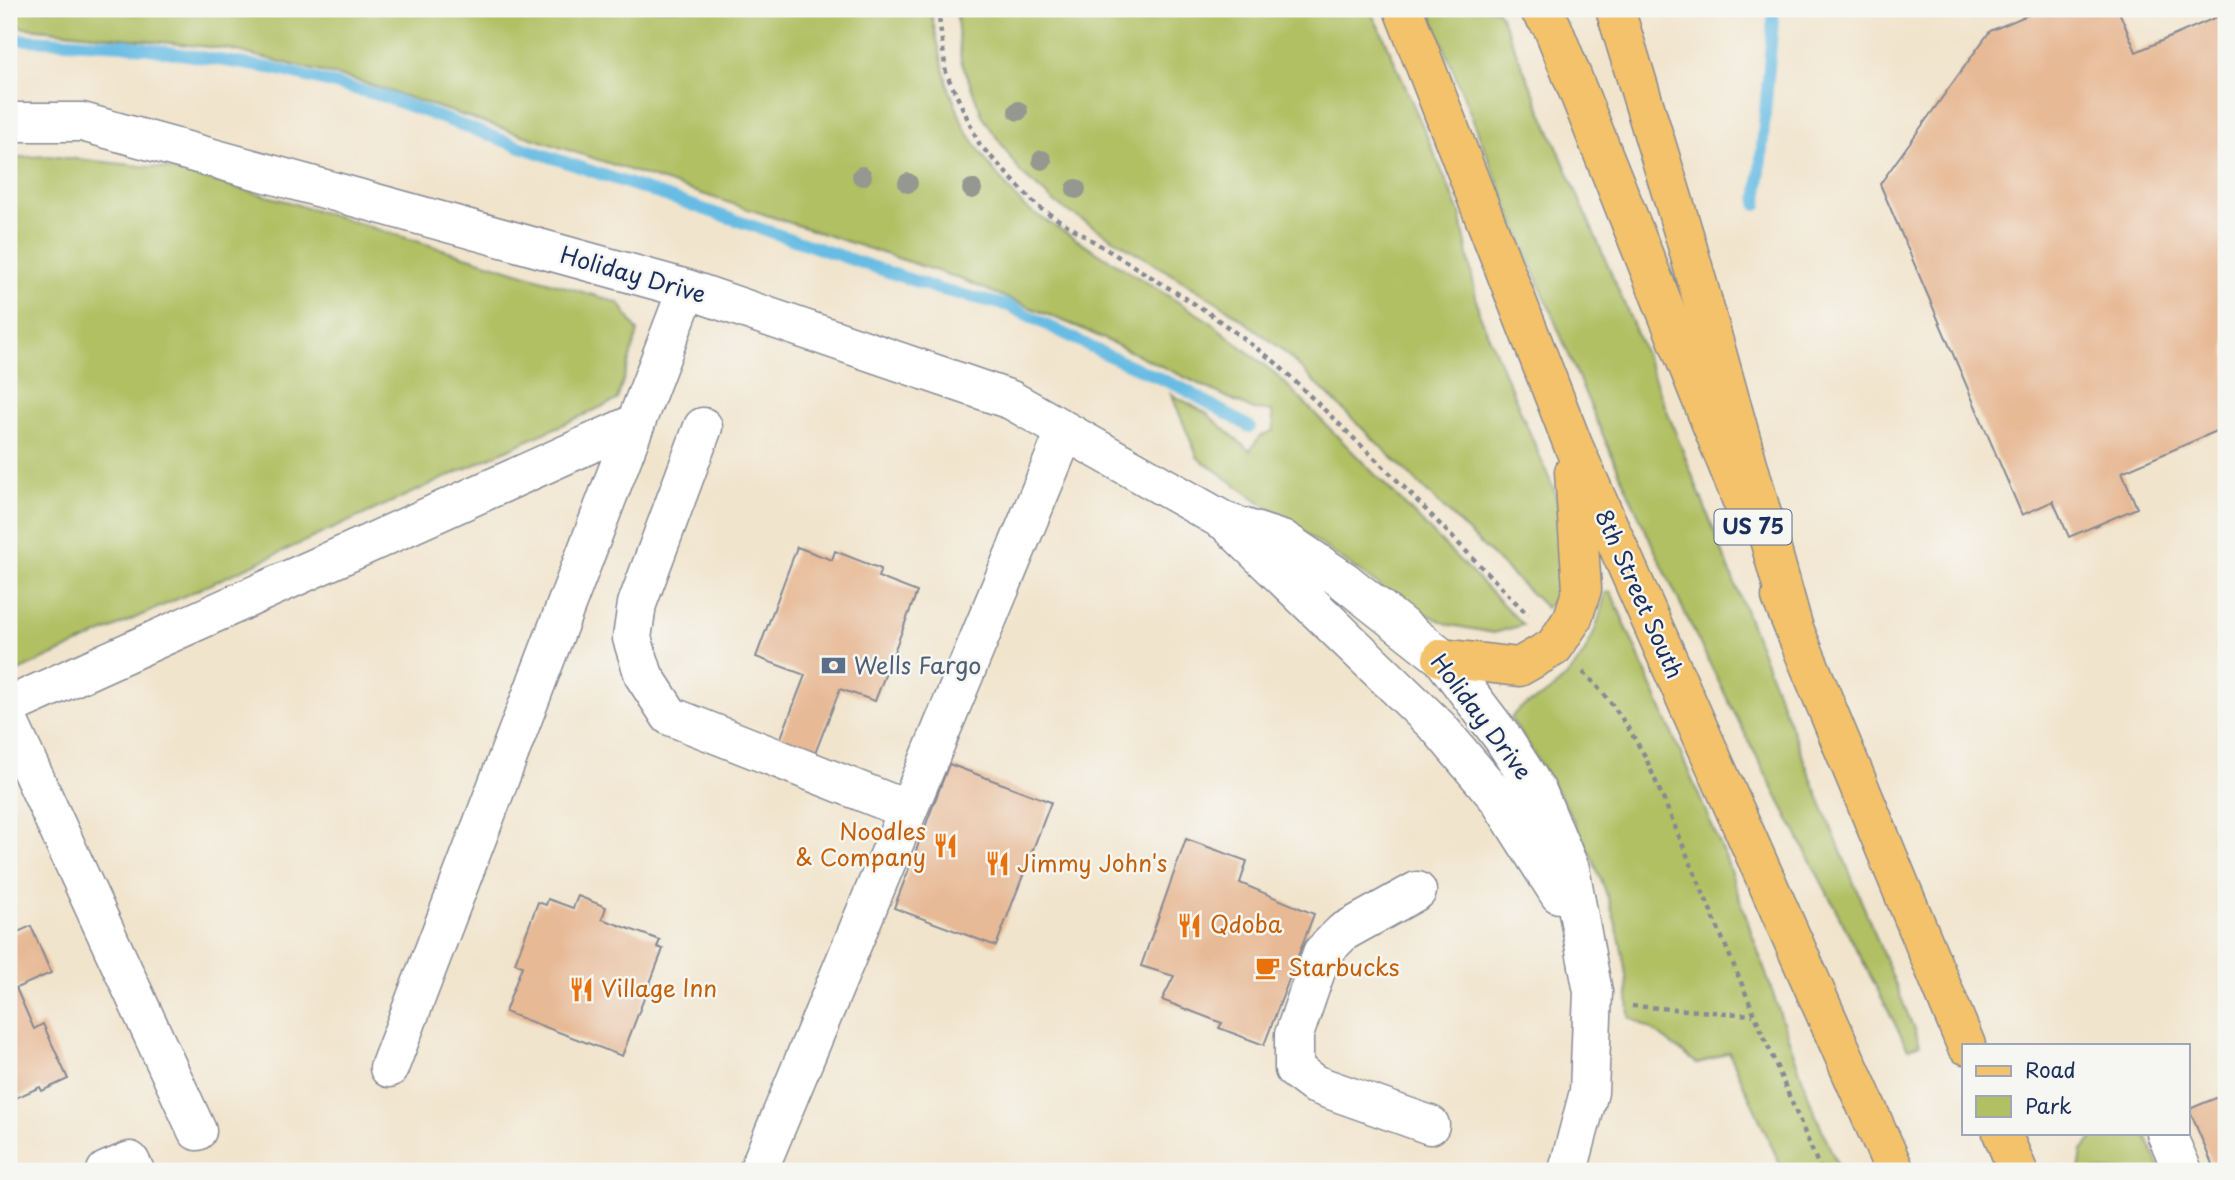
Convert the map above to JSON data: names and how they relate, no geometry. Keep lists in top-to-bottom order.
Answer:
{
  "streets": {
    "main road": ["US 75", "8th Street South"],
    "street": ["Holiday Drive"]
  },
  "places": {
    "bank": ["Wells Fargo"],
    "restaurant": [
      "Noodles & Company",
      "Jimmy John's",
      "Qdoba",
      "Village Inn"
    ],
    "cafe": ["Starbucks"]
  },
  "legend": ["Road", "Park"]
}
